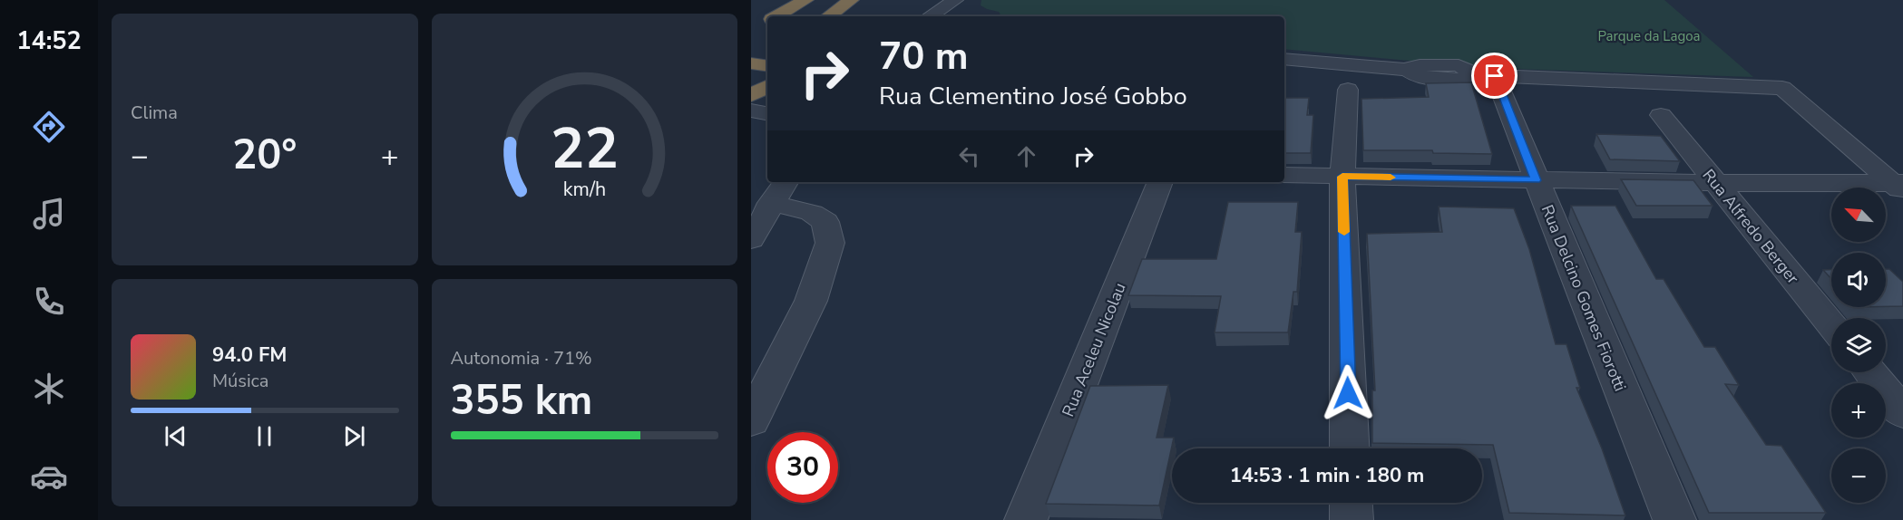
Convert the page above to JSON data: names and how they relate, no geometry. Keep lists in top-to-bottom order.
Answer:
{
  "streets": {
    "street": ["Rua Alfredo Berger", "Rua Delcino Gomes Fiorotti", "Rua Aceleu Nicolau"]
  },
  "parks": ["Parque da Lagoa"],
  "north": "top left",
  "page": {
    "tabs": "14:52",
    "tile": [
      "Clima",
      ["Autonomia · 71%", "355 km"]
    ],
    "turn": ["70 m", "Rua Clementino José Gobbo"],
    "heat": ["−", "20°", "+"],
    "map_buttons": ["+", "−"],
    "song": ["94.0 FM", "Música"],
    "limit": "30",
    "trip": "14:53 · 1 min · 180 m",
    "gauge": ["22", "km/h"]
  }
}
